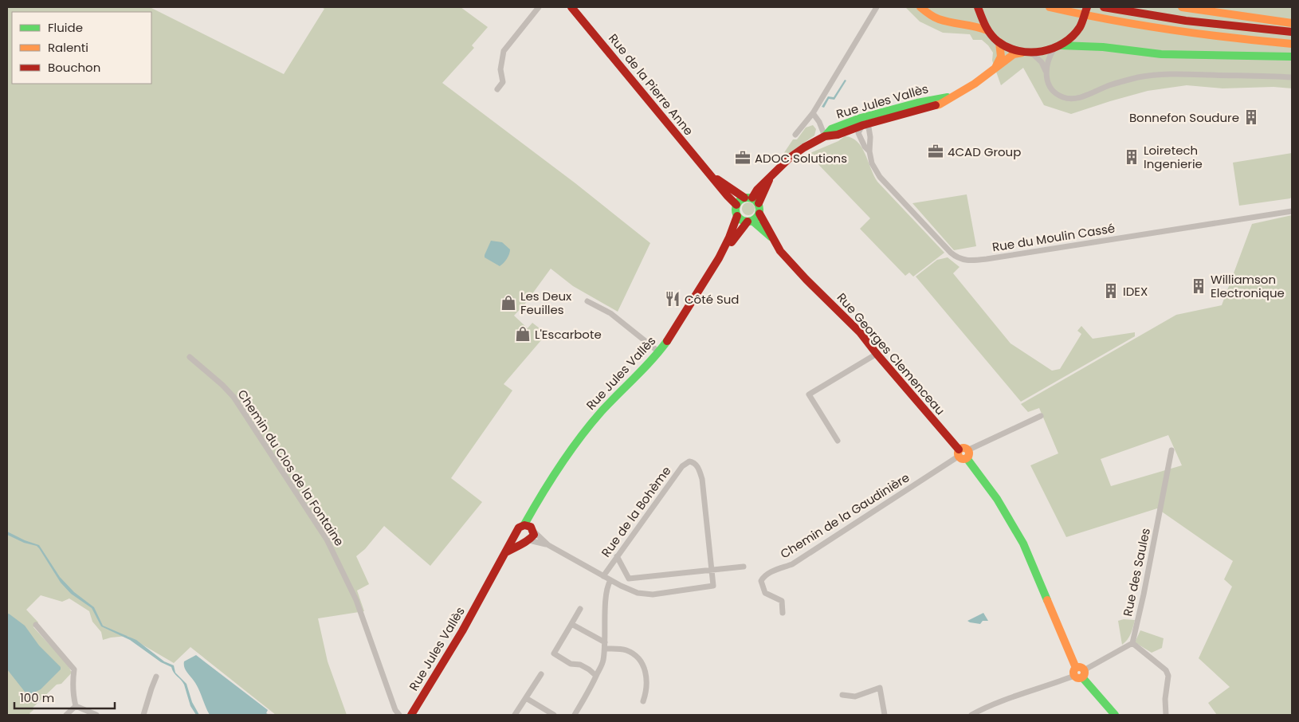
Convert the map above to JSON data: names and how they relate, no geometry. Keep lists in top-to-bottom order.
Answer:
{
  "streets": {
    "main road": ["Rue de la Pierre Anne", "Rue Jules Vallès", "Rue Georges Clemenceau"],
    "street": [
      "Rue du Moulin Cassé",
      "Chemin du Clos de la Fontaine",
      "Rue de la Bohème",
      "Chemin de la Gaudinière",
      "Rue des Saules"
    ]
  },
  "crossings": [
    ["Rue de la Pierre Anne", "Rue Jules Vallès"],
    ["Rue de la Pierre Anne", "Rue Georges Clemenceau"],
    ["Rue Jules Vallès", "Rue du Moulin Cassé"],
    ["Rue Jules Vallès", "Rue Georges Clemenceau"],
    ["Rue Georges Clemenceau", "Chemin de la Gaudinière"]
  ],
  "places": {
    "building": [
      "Bonnefon Soudure",
      "Loiretech Ingenierie",
      "Williamson Electronique",
      "IDEX"
    ],
    "office": ["4CAD Group", "ADOC Solutions"],
    "restaurant": ["Côté Sud"],
    "shop": ["Les Deux Feuilles", "L'Escarbote"]
  },
  "legend": ["Fluide", "Ralenti", "Bouchon"],
  "scale_bar": "100 m"
}
